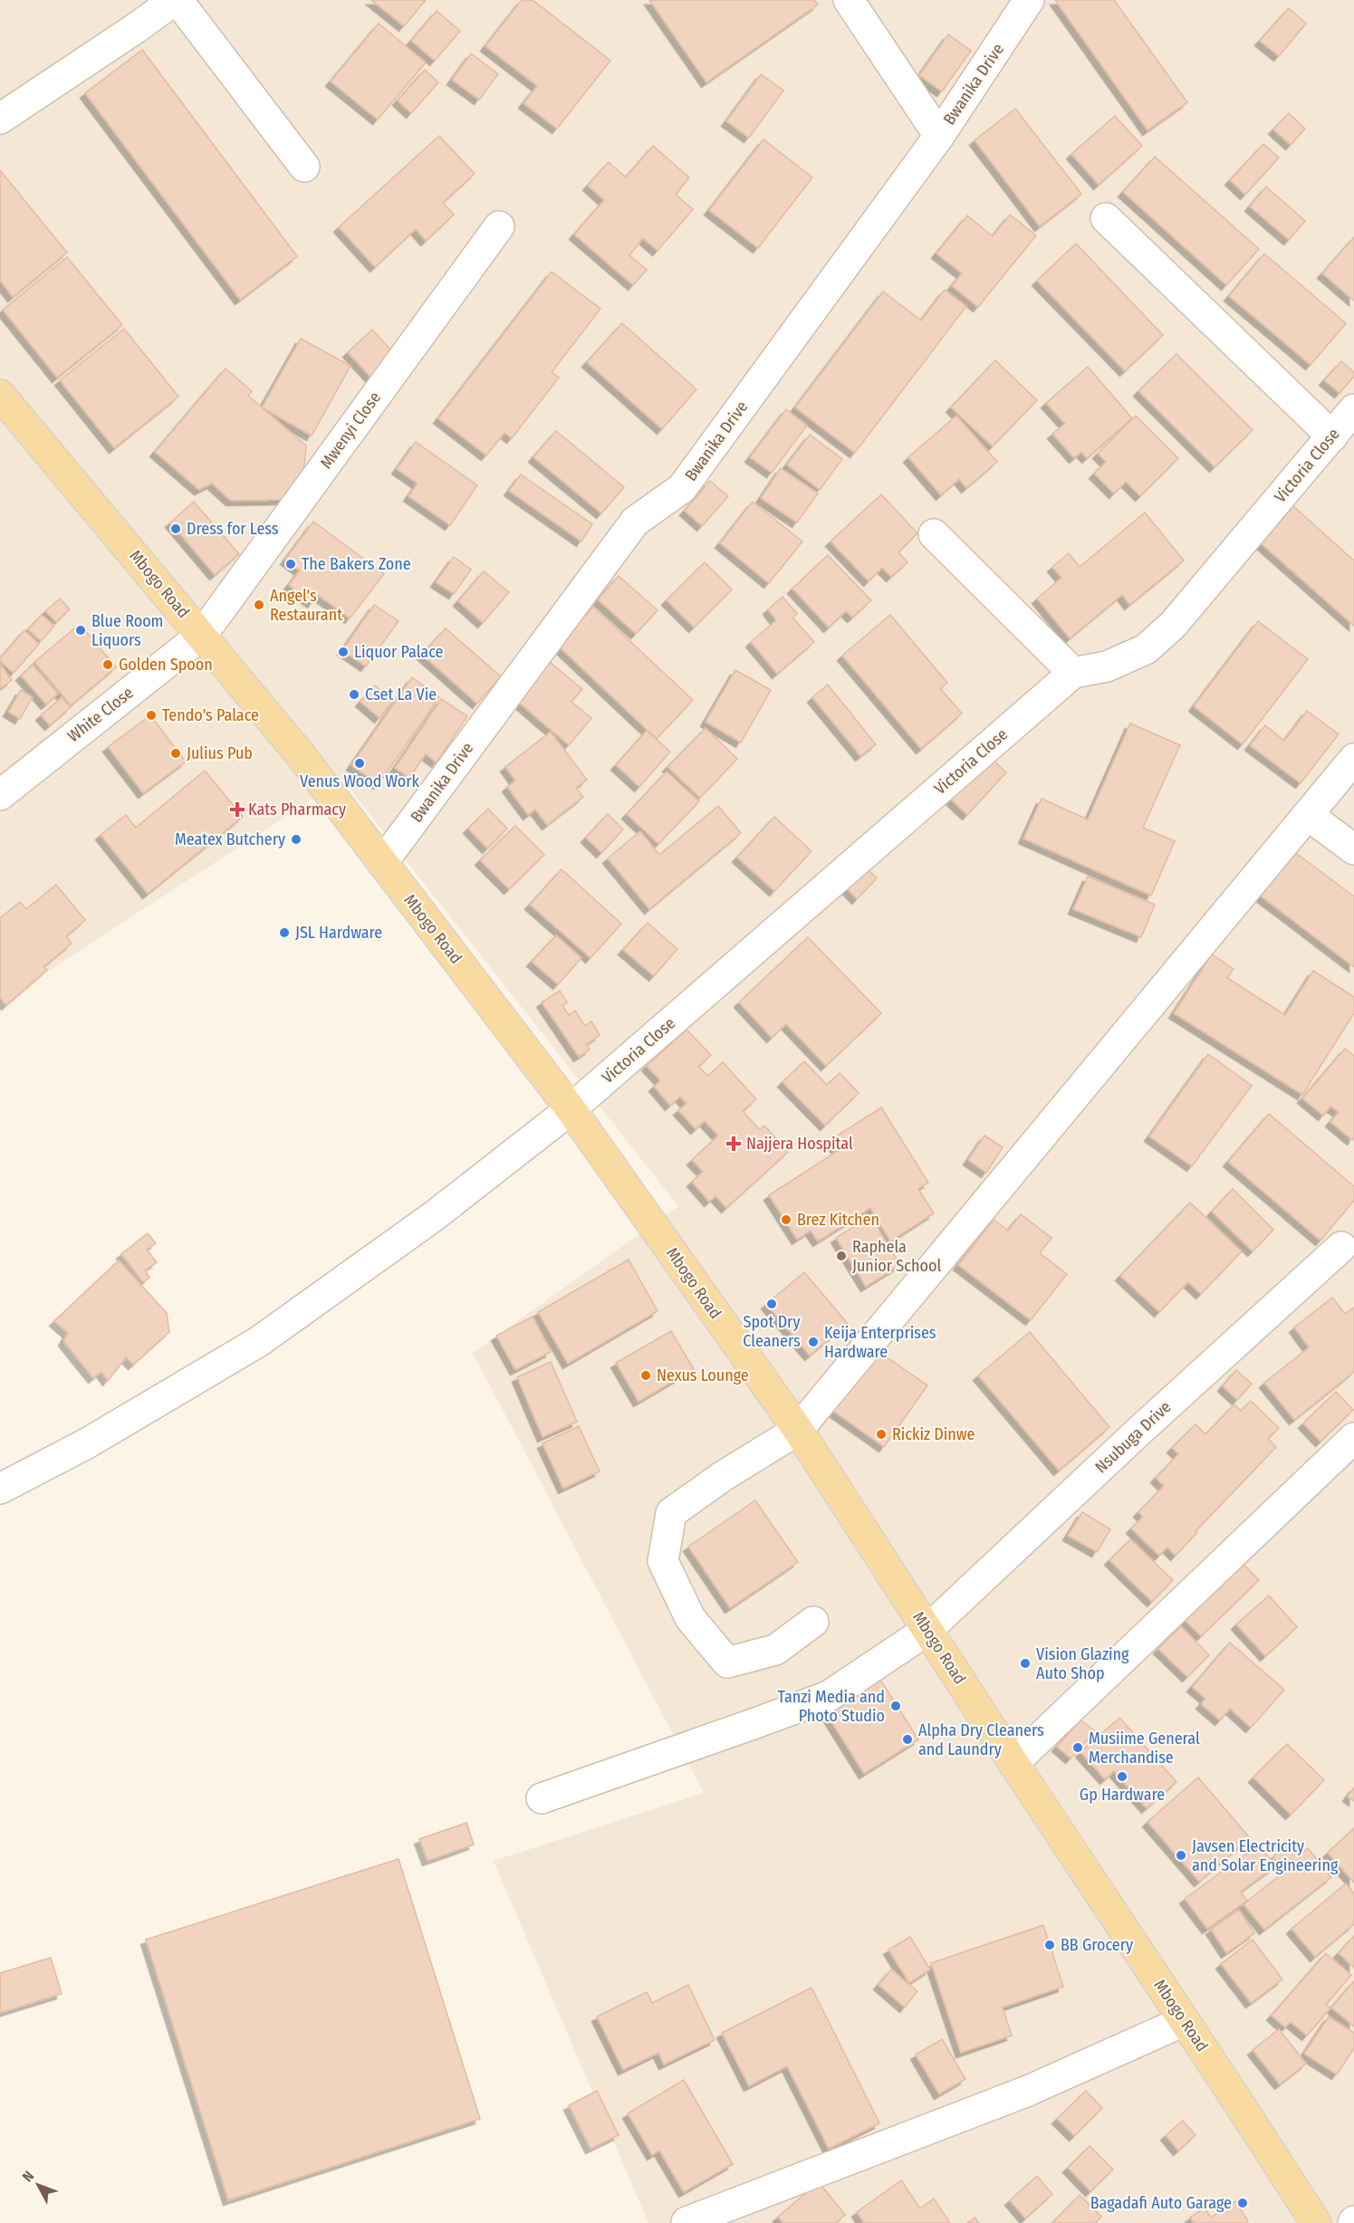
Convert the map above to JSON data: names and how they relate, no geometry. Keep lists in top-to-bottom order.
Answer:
{
  "streets": {
    "main road": ["Mbogo Road"],
    "street": [
      "Bwanika Drive",
      "Mwenyi Close",
      "Victoria Close",
      "White Close",
      "Nsubuga Drive"
    ]
  },
  "crossings": [
    ["Bwanika Drive", "Mbogo Road"],
    ["Mwenyi Close", "Mbogo Road"],
    ["Mwenyi Close", "White Close"],
    ["Victoria Close", "Mbogo Road"],
    ["Mbogo Road", "White Close"],
    ["Mbogo Road", "Nsubuga Drive"]
  ],
  "places": {
    "other": [
      "Dress for Less",
      "The Bakers Zone",
      "Angel's Restaurant",
      "Blue Room Liquors",
      "Liquor Palace",
      "Golden Spoon",
      "Cset La Vie",
      "Tendo's Palace",
      "Julius Pub",
      "Venus Wood Work",
      "Meatex Butchery",
      "JSL Hardware",
      "Brez Kitchen",
      "Raphela Junior School",
      "Spot Dry Cleaners",
      "Keija Enterprises Hardware",
      "Nexus Lounge",
      "Rickiz Dinwe",
      "Vision Glazing Auto Shop",
      "Tanzi Media and Photo Studio",
      "Alpha Dry Cleaners and Laundry",
      "Musiime General Merchandise",
      "Gp Hardware",
      "Javsen Electricity and Solar Engineering",
      "BB Grocery",
      "Bagadafi Auto Garage"
    ],
    "health": ["Kats Pharmacy", "Najjera Hospital"]
  },
  "north": "top left"
}
